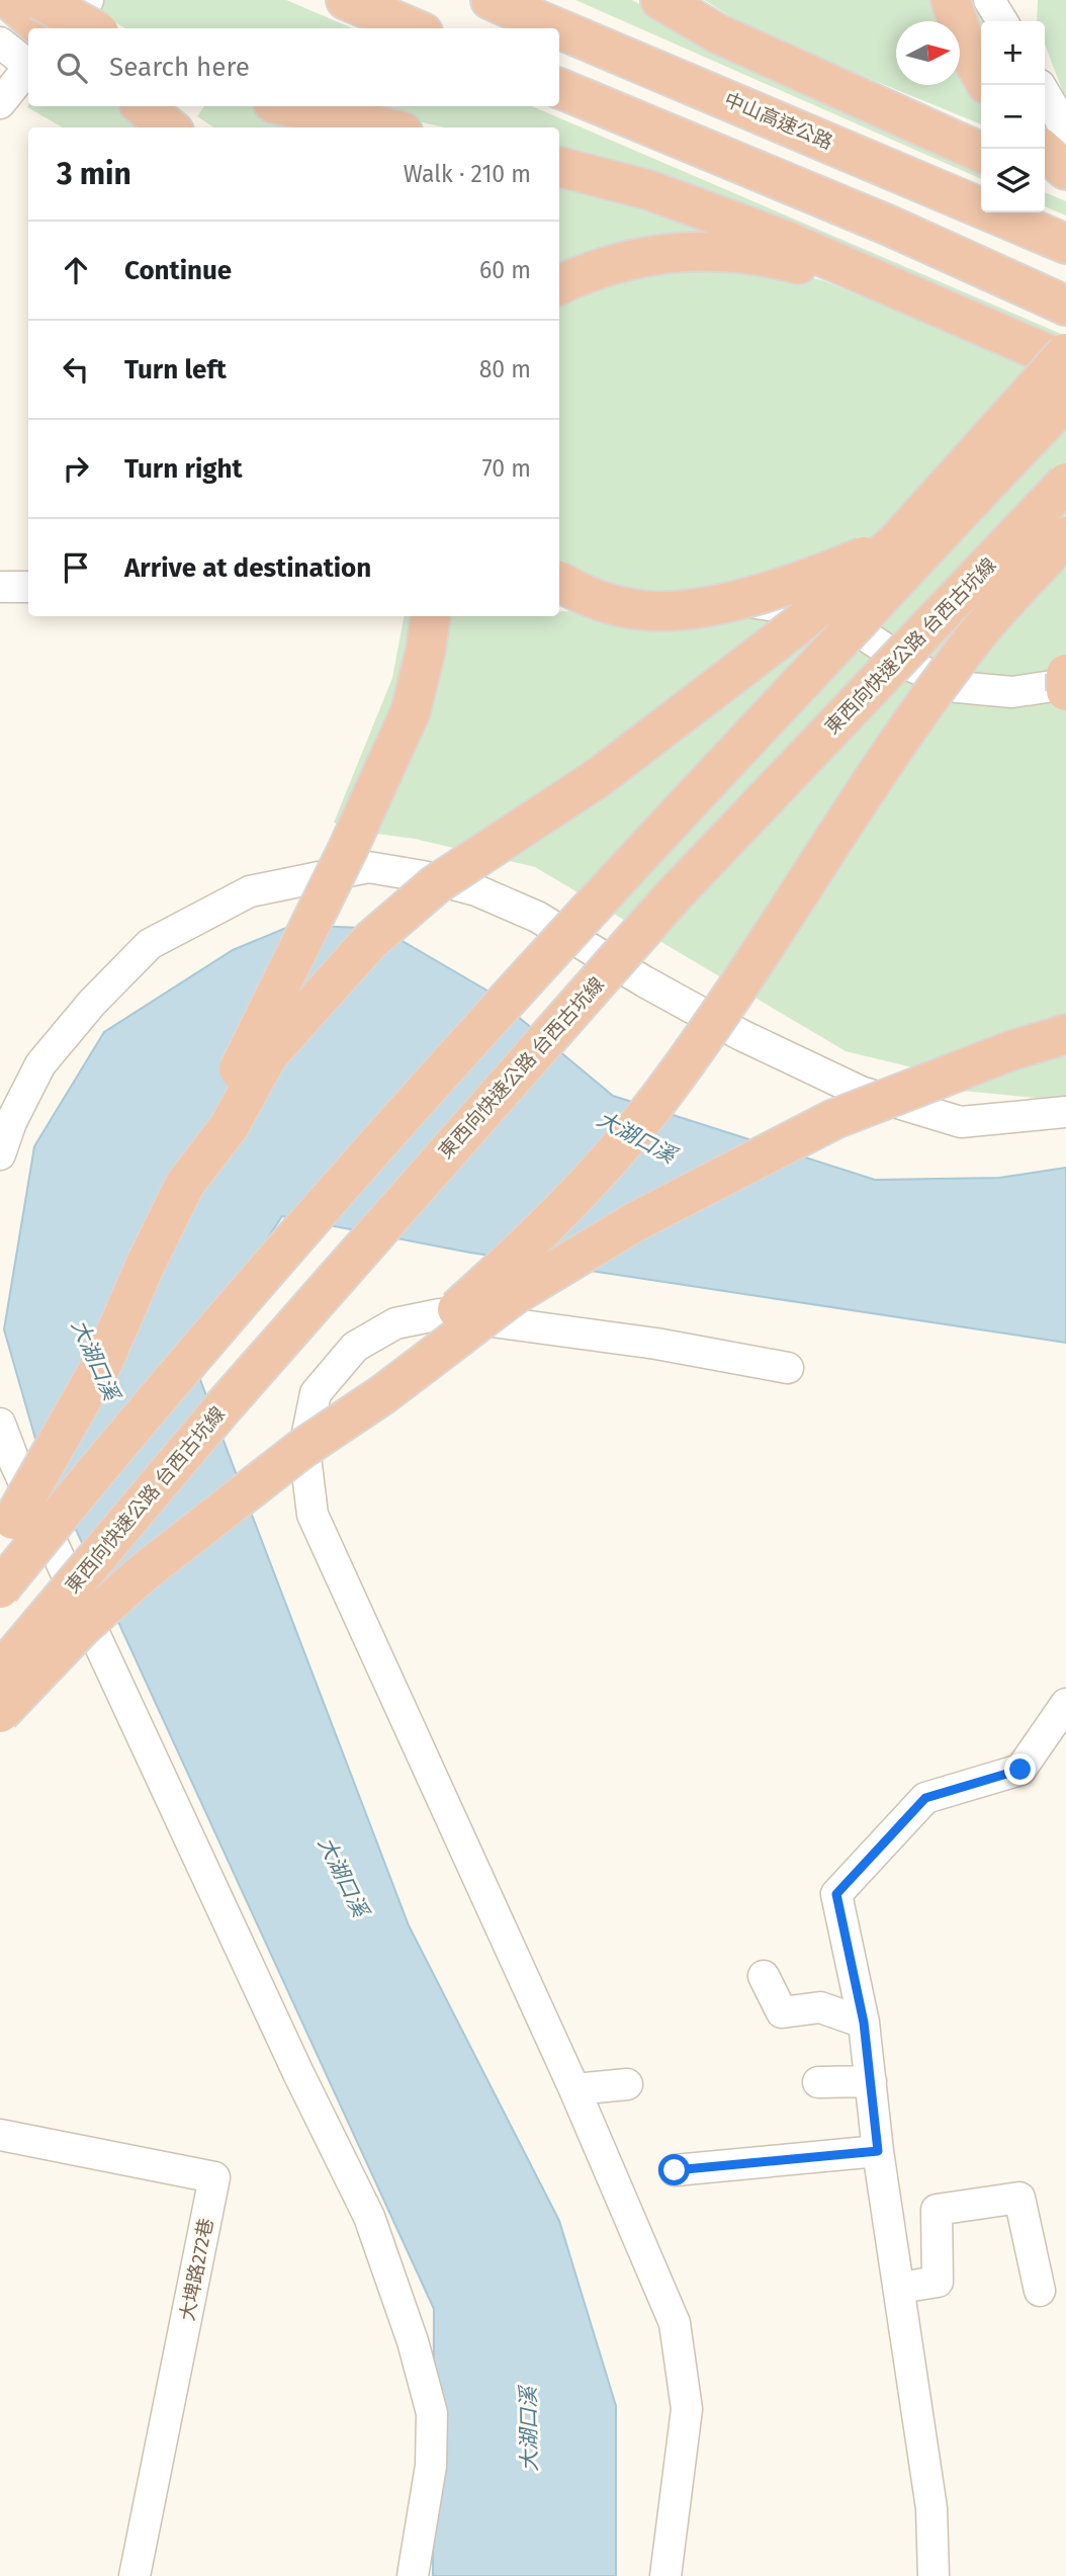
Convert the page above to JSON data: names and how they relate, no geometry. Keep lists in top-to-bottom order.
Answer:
{
  "streets": {
    "highway": ["中山高速公路", "東西向快速公路 台西古坑線"],
    "street": ["大埤路272巷"]
  },
  "water": ["大湖口溪"],
  "north": "right",
  "page": {
    "map_buttons": ["+", "−"],
    "search": "Search here",
    "heading": ["3 min", "Walk · 210 m"],
    "list": [
      ["Continue", "60 m"],
      ["Turn left", "80 m"],
      ["Turn right", "70 m"],
      "Arrive at destination"
    ]
  }
}
